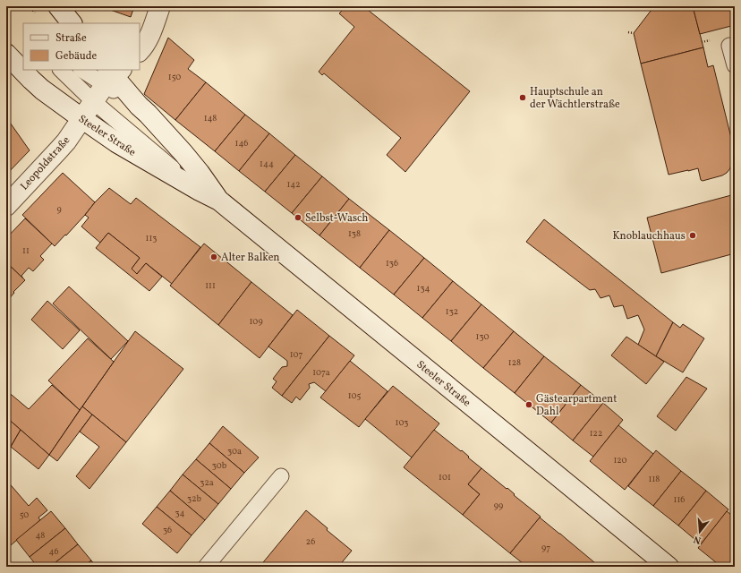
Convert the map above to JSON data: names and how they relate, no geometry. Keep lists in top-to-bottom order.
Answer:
{
  "streets": {
    "main road": ["Steeler Straße", "Leopoldstraße"]
  },
  "crossings": [
    ["Steeler Straße", "Leopoldstraße"]
  ],
  "places": [
    "Hauptschule an der Wächtlerstraße",
    "Selbst-Wasch",
    "Knoblauchhaus",
    "Alter Balken",
    "Gästearpartment Dahl"
  ],
  "house_numbers": [
    "150",
    "148",
    "146",
    "144",
    "142",
    "9",
    "138",
    "113",
    "11",
    "136",
    "111",
    "134",
    "132",
    "109",
    "130",
    "107",
    "128",
    "107a",
    "105",
    "103",
    "122",
    "30a",
    "120",
    "30b",
    "101",
    "118",
    "32a",
    "32b",
    "116",
    "99",
    "34",
    "50",
    "36",
    "48",
    "26",
    "97",
    "46"
  ],
  "legend": ["Straße", "Gebäude"],
  "north": "bottom"
}
